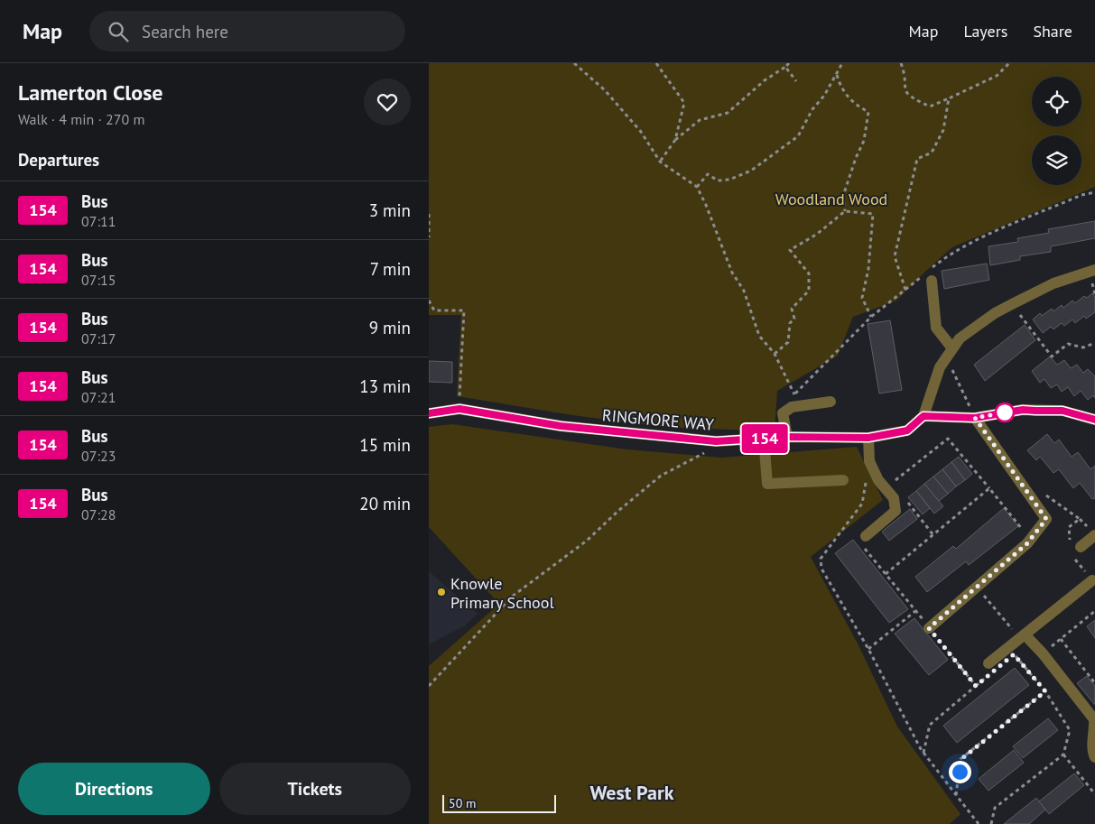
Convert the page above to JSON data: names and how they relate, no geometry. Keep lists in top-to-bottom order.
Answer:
{
  "streets": {
    "street": ["RINGMORE WAY"]
  },
  "districts": ["West Park"],
  "parks": ["Woodland Wood"],
  "places": ["Knowle Primary School"],
  "lines": ["bus line 154"],
  "scale_bar": "50 m",
  "page": {
    "header": "Map",
    "search": "Search here",
    "nav": ["Map", "Layers", "Share"],
    "heading": [
      ["Lamerton Close", "Walk · 4 min · 270 m"],
      "Departures"
    ],
    "on_map": "154",
    "list": [
      {
        "mark": "154",
        "name": "Bus",
        "note": "07:11",
        "value": "3 min"
      },
      {
        "mark": "154",
        "name": "Bus",
        "note": "07:15",
        "value": "7 min"
      },
      {
        "mark": "154",
        "name": "Bus",
        "note": "07:17",
        "value": "9 min"
      },
      {
        "mark": "154",
        "name": "Bus",
        "note": "07:21",
        "value": "13 min"
      },
      {
        "mark": "154",
        "name": "Bus",
        "note": "07:23",
        "value": "15 min"
      },
      {
        "mark": "154",
        "name": "Bus",
        "note": "07:28",
        "value": "20 min"
      }
    ],
    "buttons": ["Directions", "Tickets"],
    "scale": "50 m"
  }
}
